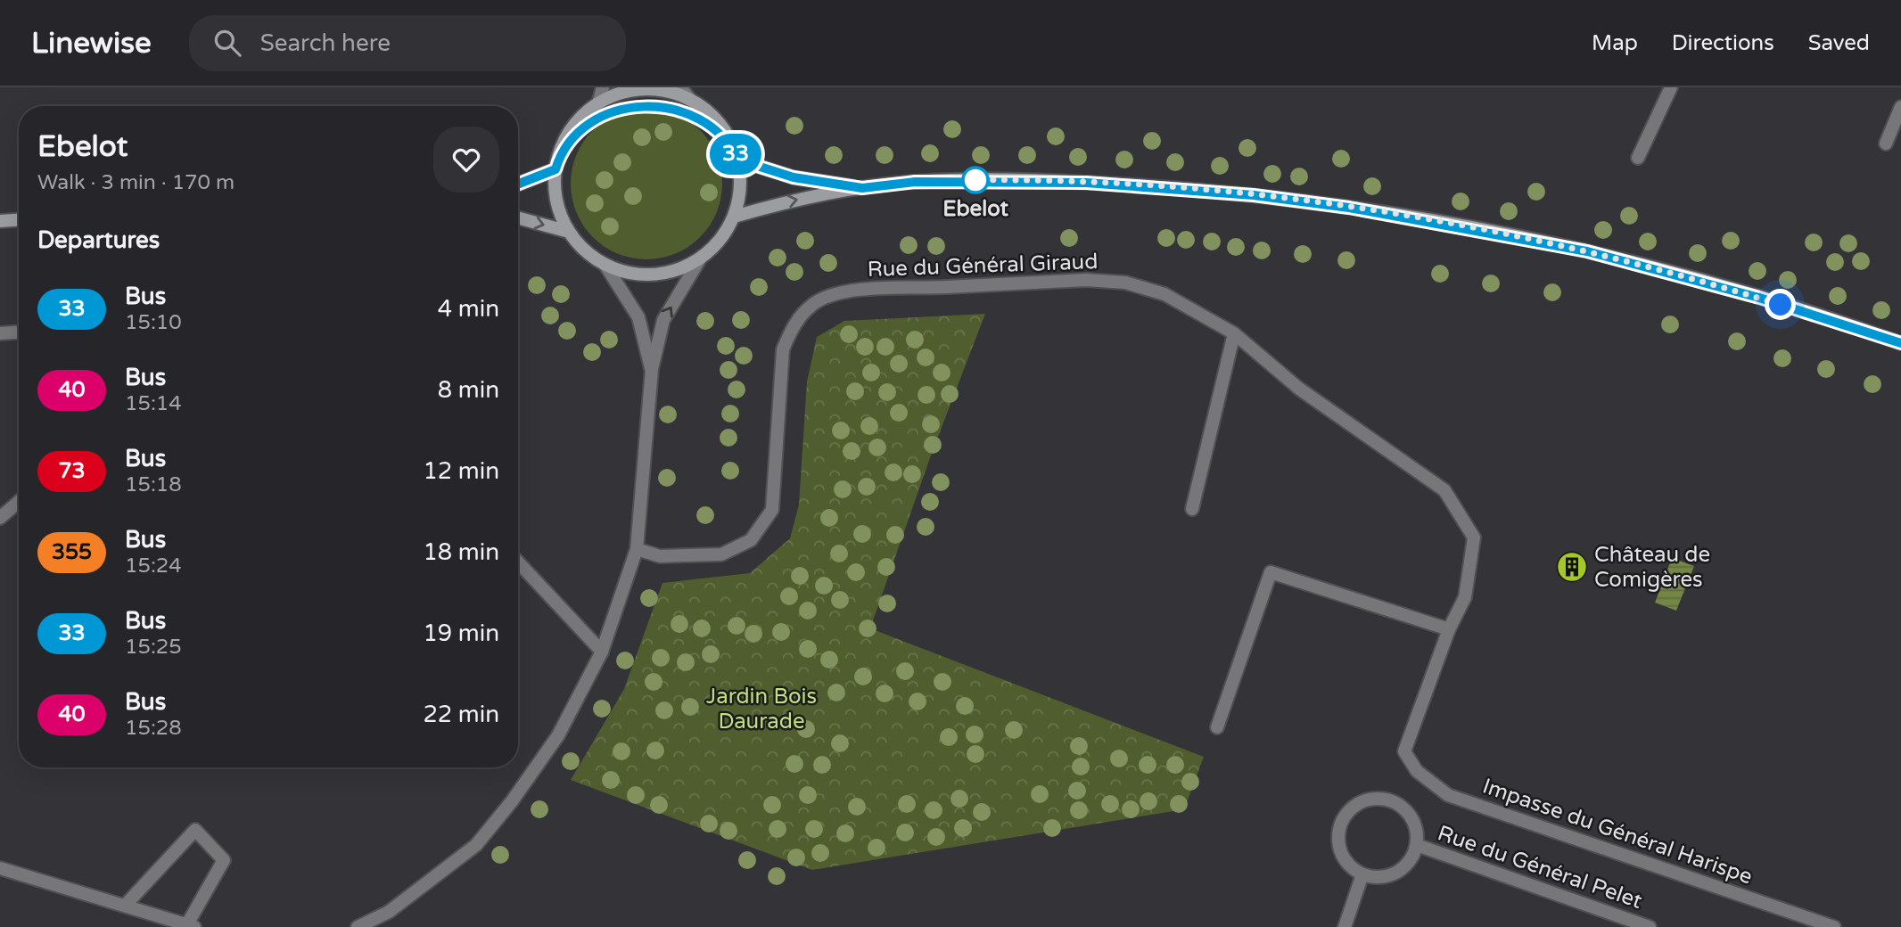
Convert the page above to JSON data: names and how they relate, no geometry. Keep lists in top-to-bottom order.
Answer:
{
  "streets": {
    "street": ["Rue du Général Giraud", "Impasse du Général Harispe", "Rue du Général Pelet"]
  },
  "crossings": [
    ["Rue du Général Giraud", "Impasse du Général Harispe"]
  ],
  "parks": ["Jardin Bois Daurade"],
  "places": {
    "other": ["Ebelot"],
    "building": ["Château de Comigères"]
  },
  "lines": ["bus line 33"],
  "page": {
    "header": "Linewise",
    "search": "Search here",
    "nav": ["Map", "Directions", "Saved"],
    "on_map": "33",
    "heading": [
      ["Ebelot", "Walk · 3 min · 170 m"],
      "Departures"
    ],
    "list": [
      {
        "mark": "33",
        "name": "Bus",
        "note": "15:10",
        "value": "4 min"
      },
      {
        "mark": "40",
        "name": "Bus",
        "note": "15:14",
        "value": "8 min"
      },
      {
        "mark": "73",
        "name": "Bus",
        "note": "15:18",
        "value": "12 min"
      },
      {
        "mark": "355",
        "name": "Bus",
        "note": "15:24",
        "value": "18 min"
      },
      {
        "mark": "33",
        "name": "Bus",
        "note": "15:25",
        "value": "19 min"
      },
      {
        "mark": "40",
        "name": "Bus",
        "note": "15:28",
        "value": "22 min"
      }
    ]
  }
}
